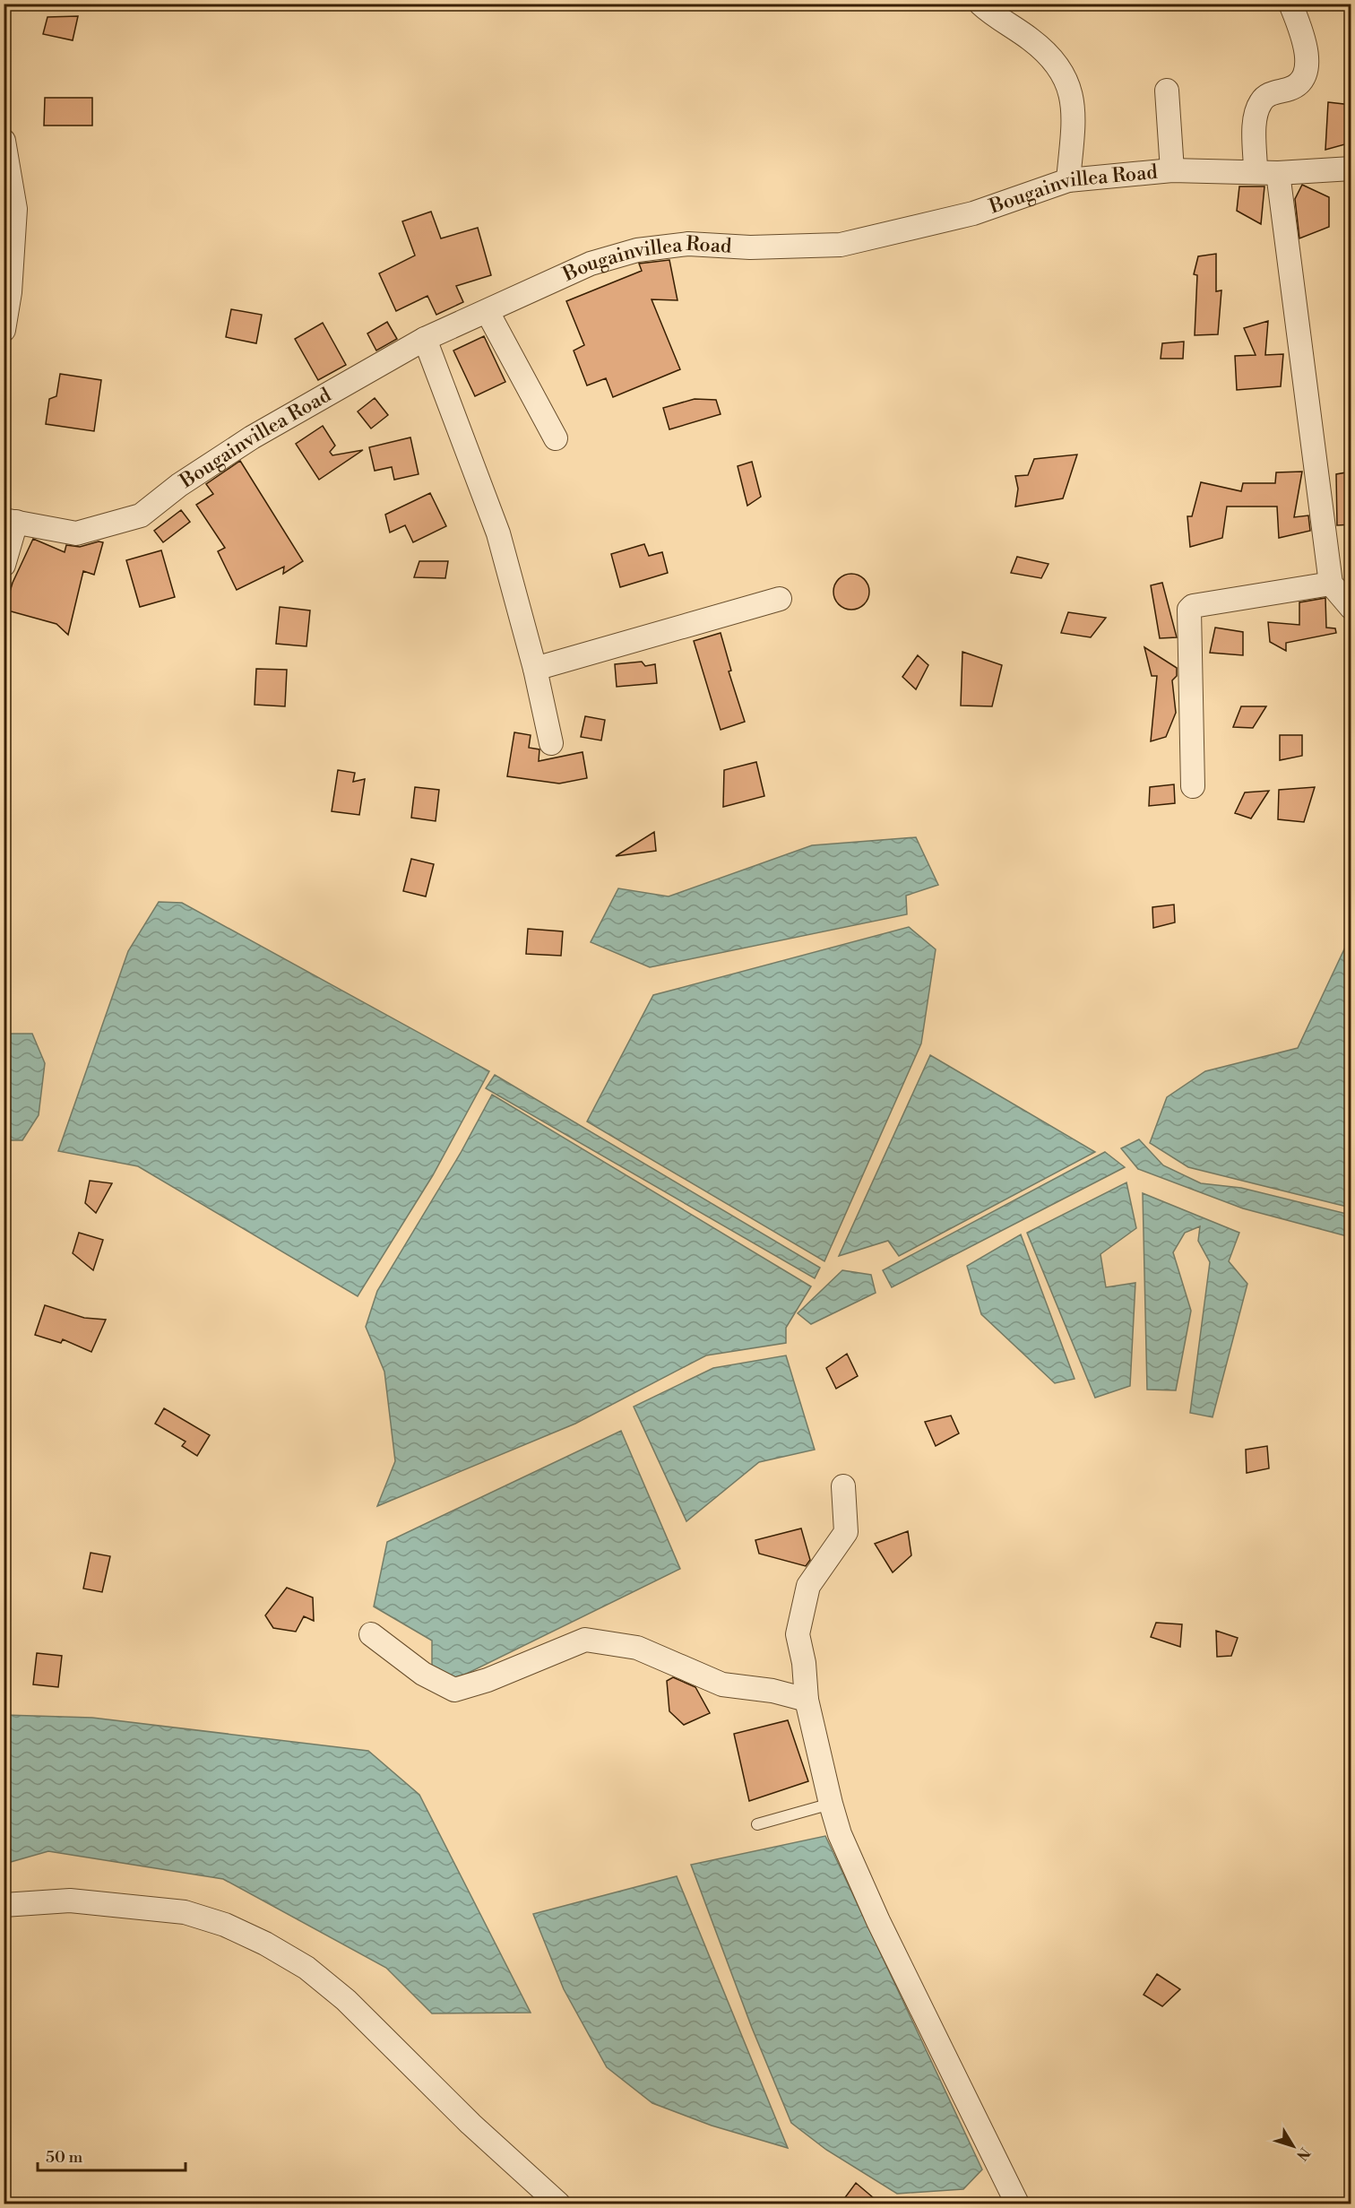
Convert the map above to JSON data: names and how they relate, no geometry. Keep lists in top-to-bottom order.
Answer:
{
  "streets": {
    "street": ["Bougainvillea Road"]
  },
  "scale_bar": "50 m",
  "north": "bottom right"
}
